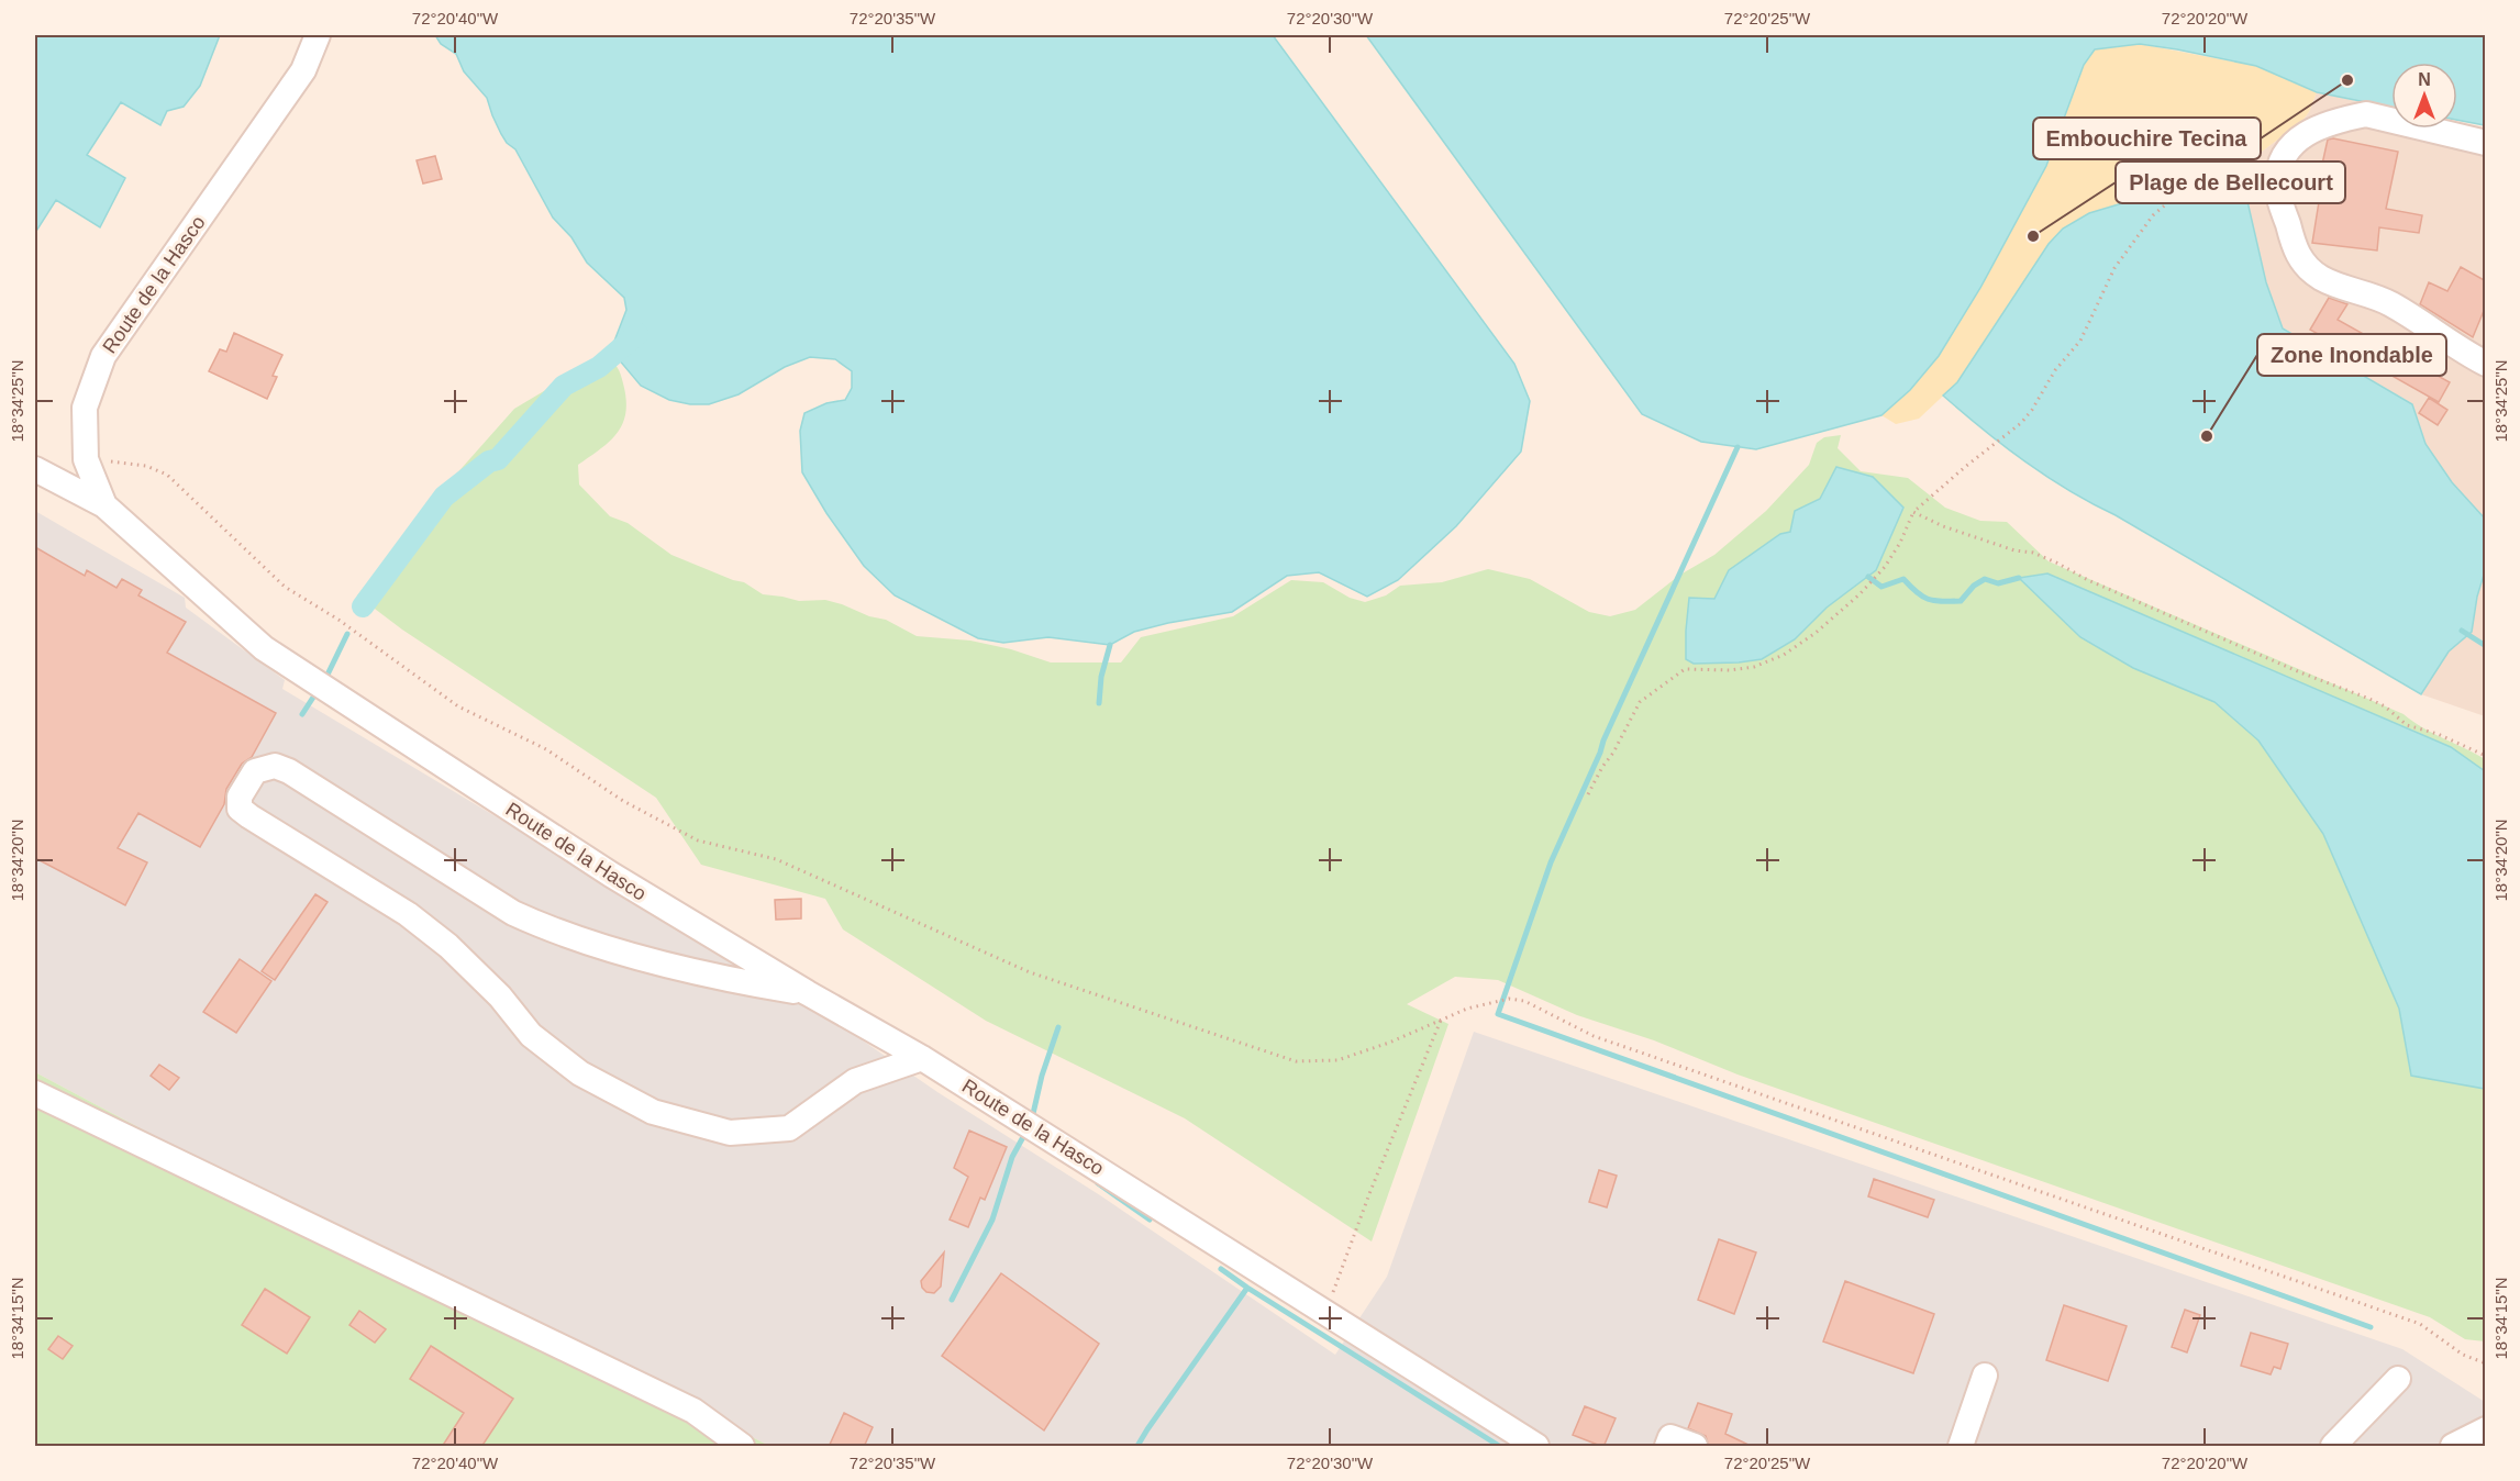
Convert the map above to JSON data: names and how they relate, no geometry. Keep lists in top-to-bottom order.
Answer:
{
  "streets": {
    "street": ["Route de la Hasco"]
  },
  "places": ["Embouchire Tecina", "Plage de Bellecourt", "Zone Inondable"],
  "north": "top",
  "coordinates": [
    "72°20'40\"W",
    "72°20'35\"W",
    "72°20'30\"W",
    "72°20'25\"W",
    "72°20'20\"W",
    "18°34'25\"N",
    "18°34'20\"N",
    "18°34'15\"N"
  ]
}
